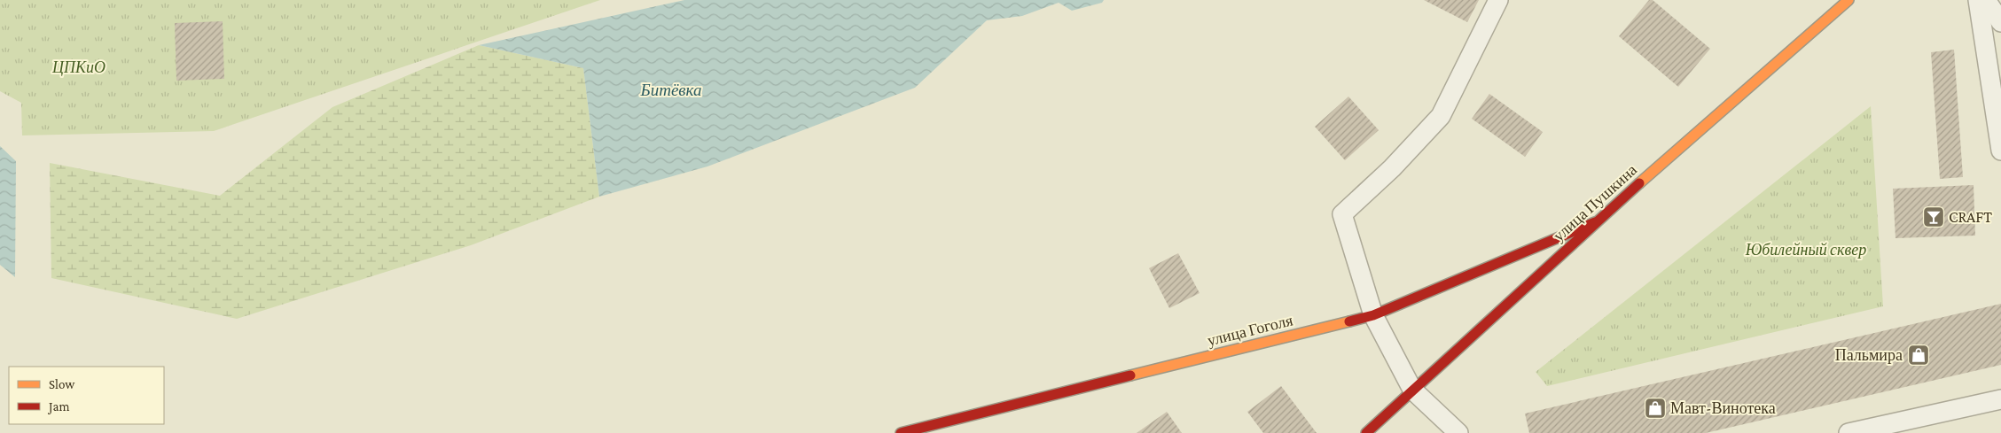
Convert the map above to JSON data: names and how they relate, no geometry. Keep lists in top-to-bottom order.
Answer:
{
  "streets": {
    "main road": ["улица Пушкина", "улица Гоголя"]
  },
  "crossings": [
    ["улица Пушкина", "улица Гоголя"]
  ],
  "water": ["Битёвка"],
  "parks": ["ЦПКиО", "Юбилейный сквер"],
  "places": {
    "bar": ["CRAFT"],
    "shop": ["Пальмира", "Мавт-Винотека"]
  },
  "legend": ["Slow", "Jam"]
}
